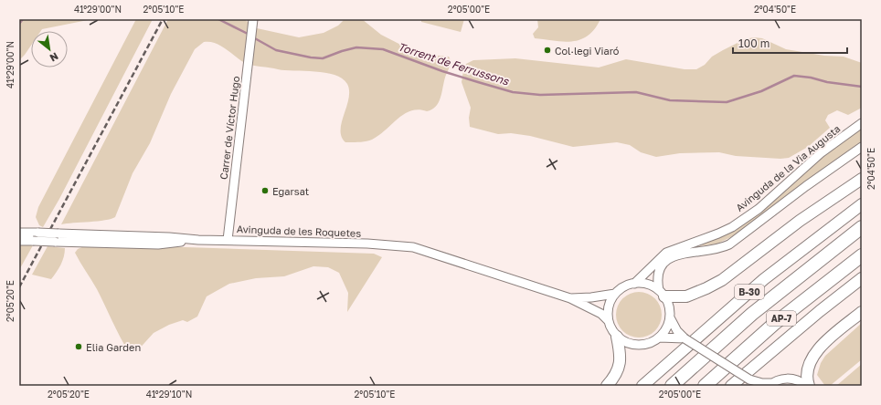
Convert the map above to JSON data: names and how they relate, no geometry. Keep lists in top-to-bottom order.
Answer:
{
  "streets": {
    "highway": ["B-30", "AP-7"],
    "street": ["Carrer de Víctor Hugo", "Avinguda de la Via Augusta", "Avinguda de les Roquetes"]
  },
  "crossings": [
    ["Carrer de Víctor Hugo", "Avinguda de les Roquetes"],
    ["Avinguda de la Via Augusta", "Avinguda de les Roquetes"]
  ],
  "water": ["Torrent de Ferrussons"],
  "places": ["Col·legi Viaró", "Egarsat", "Elia Garden"],
  "scale_bar": "100 m",
  "north": "bottom right",
  "coordinates": [
    "41°29'00\"N",
    "2°05'10\"E",
    "2°05'00\"E",
    "2°04'50\"E",
    "2°05'20\"E",
    "41°29'10\"N"
  ]
}
